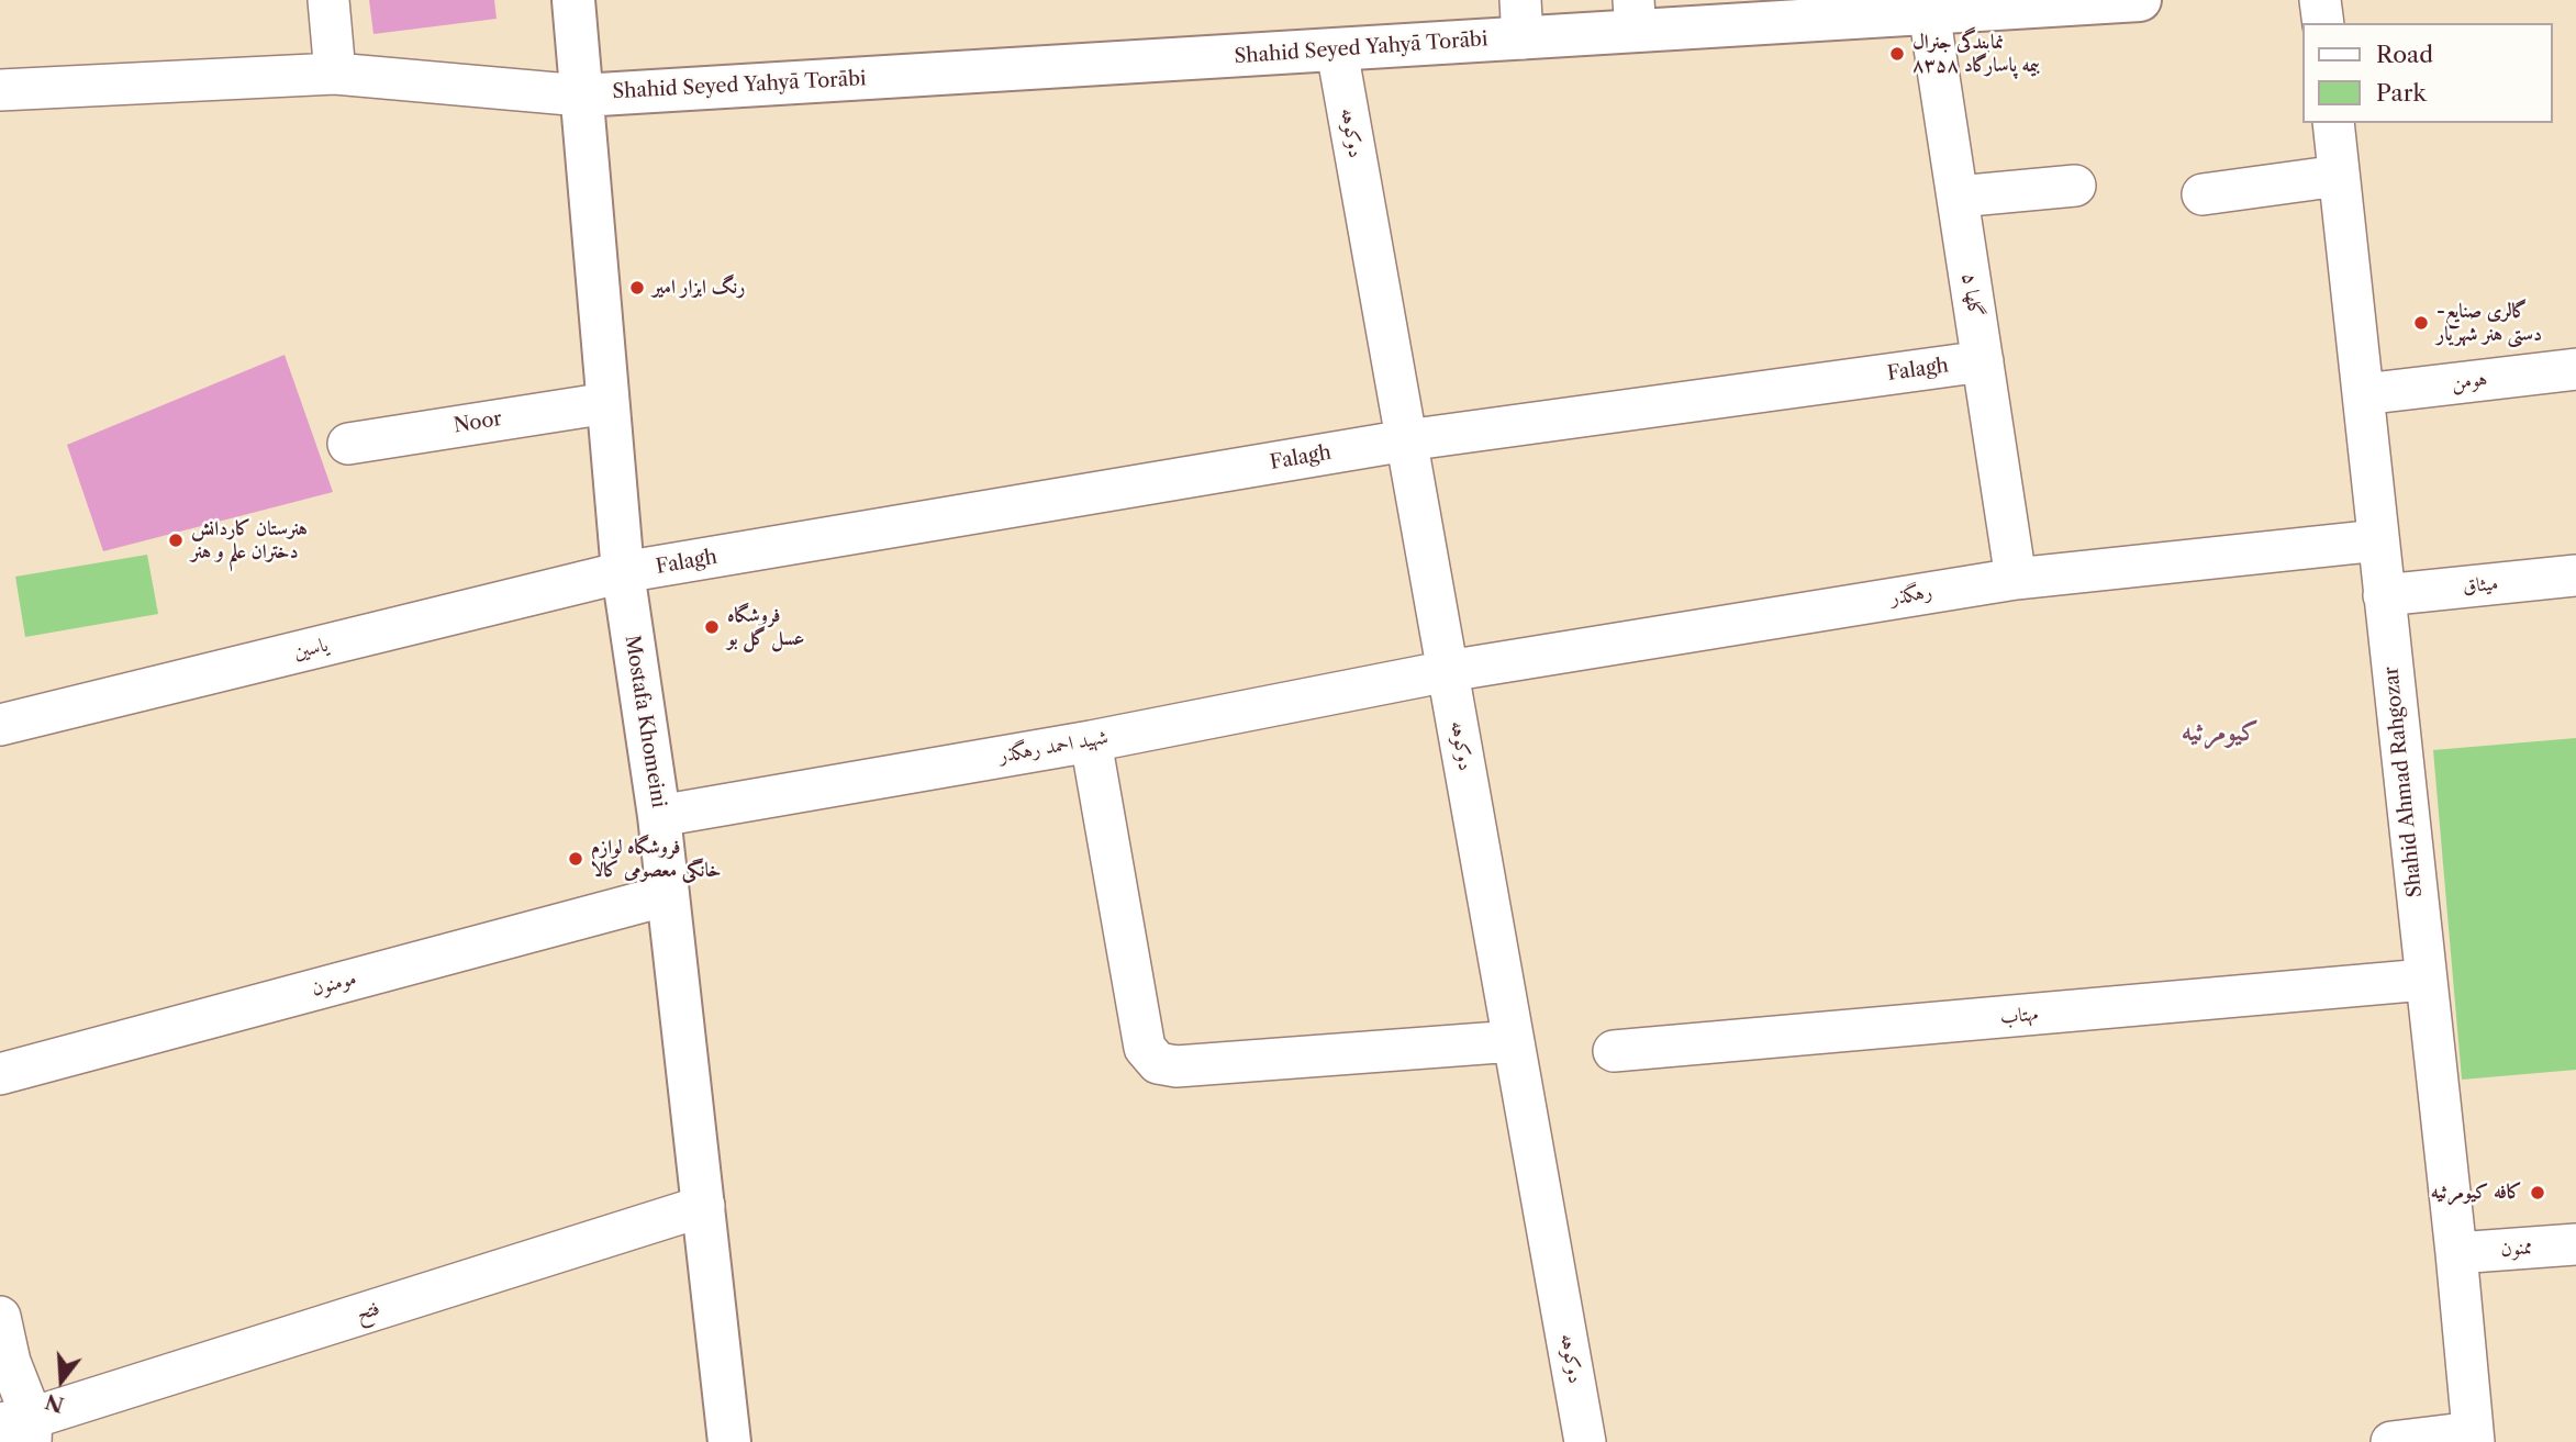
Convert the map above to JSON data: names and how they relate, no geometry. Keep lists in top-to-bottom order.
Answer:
{
  "streets": {
    "main road": ["Shahid Seyed Yahyā Torābi", "Mostafa Khomeini"],
    "street": [
      "دوکوهه",
      "گلها ۵",
      "Falagh",
      "هومن",
      "Noor",
      "میثاق",
      "رهگذر",
      "یاسین",
      "شهید احمد رهگذر",
      "Shahid Ahmad Rahgozar",
      "مومنون",
      "مهتاب",
      "ممنون",
      "فتح"
    ]
  },
  "crossings": [
    ["Shahid Seyed Yahyā Torābi", "دوکوهه"],
    ["Shahid Seyed Yahyā Torābi", "گلها ۵"],
    ["Shahid Seyed Yahyā Torābi", "Mostafa Khomeini"],
    ["دوکوهه", "Falagh"],
    ["دوکوهه", "رهگذر"],
    ["دوکوهه", "شهید احمد رهگذر"],
    ["گلها ۵", "Falagh"],
    ["گلها ۵", "رهگذر"],
    ["Falagh", "یاسین"],
    ["Falagh", "Mostafa Khomeini"],
    ["هومن", "Shahid Ahmad Rahgozar"],
    ["Noor", "Mostafa Khomeini"],
    ["میثاق", "Shahid Ahmad Rahgozar"],
    ["رهگذر", "شهید احمد رهگذر"],
    ["رهگذر", "Shahid Ahmad Rahgozar"],
    ["یاسین", "Mostafa Khomeini"],
    ["Mostafa Khomeini", "شهید احمد رهگذر"],
    ["Mostafa Khomeini", "مومنون"],
    ["Mostafa Khomeini", "فتح"],
    ["Shahid Ahmad Rahgozar", "مهتاب"],
    ["Shahid Ahmad Rahgozar", "ممنون"]
  ],
  "districts": ["کیومرثیه"],
  "places": [
    "نمایندگی جنرال بیمه پاسارگاد ۸۳۵۸",
    "رنگ ابزار امیر",
    "-گالری صنایع دستی هنر شهریار",
    "هنرستان کاردانش دختران علم و هنر",
    "فروشگاه عسل گل بو",
    "فروشگاه لوازم خانگی معصومی کالا",
    "کافه کیومرثیه"
  ],
  "legend": ["Road", "Park"],
  "north": "bottom"
}
